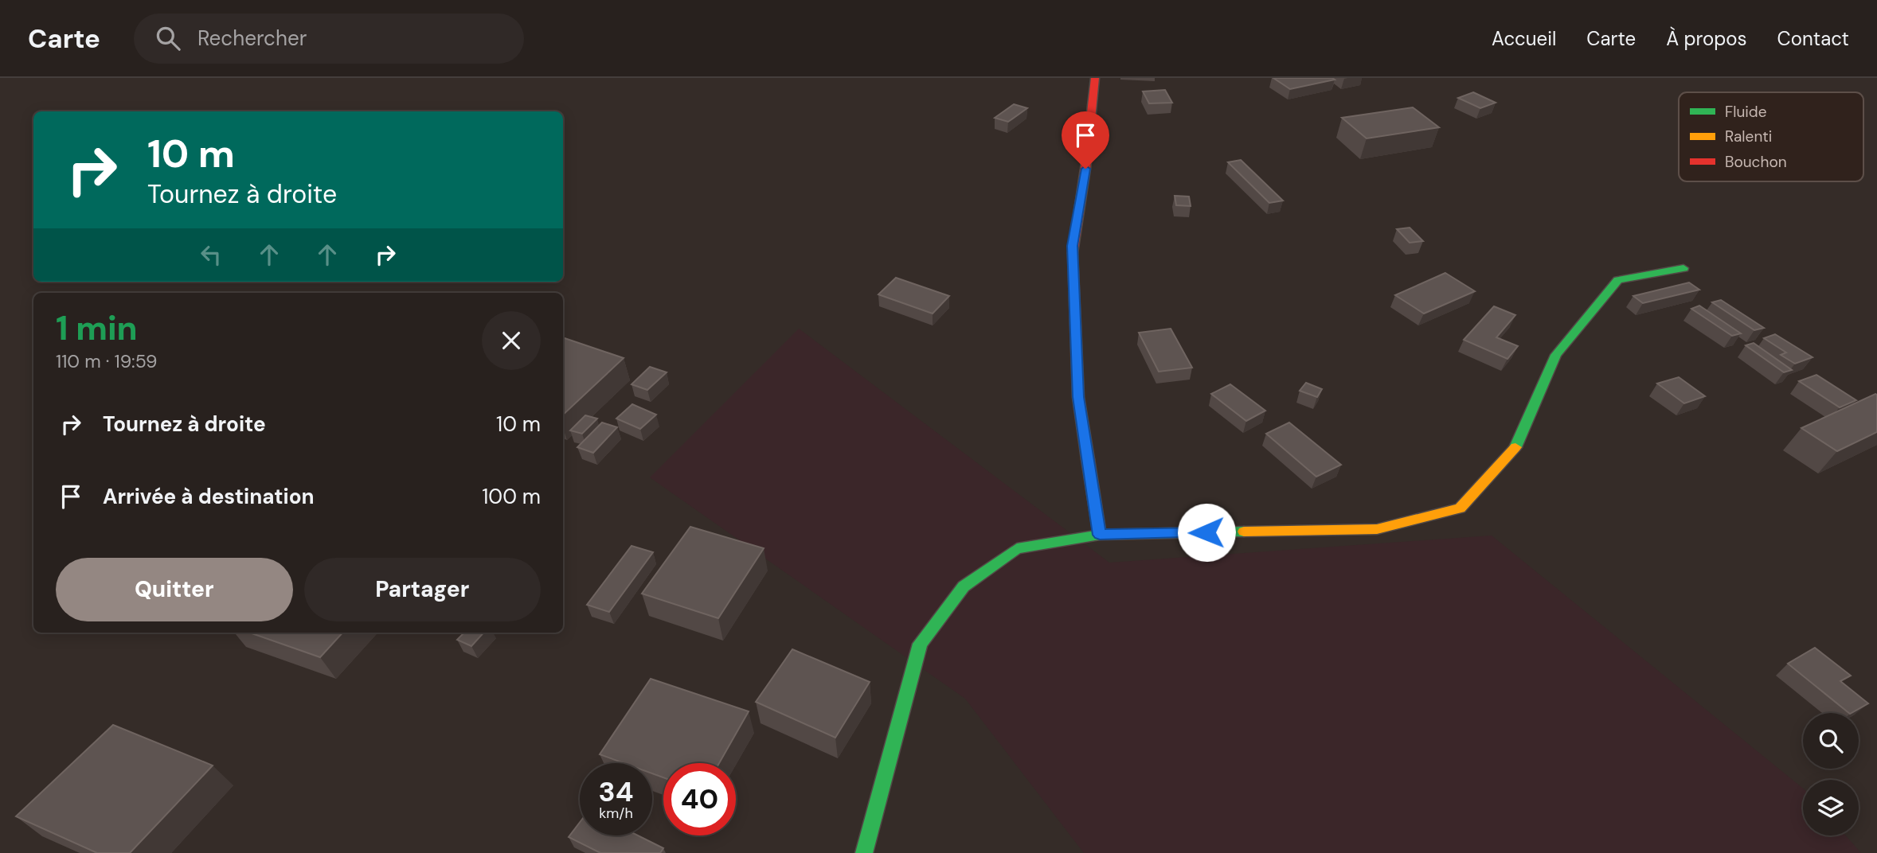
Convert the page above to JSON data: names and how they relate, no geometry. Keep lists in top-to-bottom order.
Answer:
{
  "legend": ["Fluide", "Ralenti", "Bouchon"],
  "page": {
    "header": "Carte",
    "search": "Rechercher",
    "nav": [
      "Accueil",
      "Carte",
      "À propos",
      "Contact"
    ],
    "turn": ["10 m", "Tournez à droite"],
    "heading": ["1 min", "110 m · 19:59"],
    "list": [
      {
        "name": "Tournez à droite",
        "value": "10 m"
      },
      {
        "name": "Arrivée à destination",
        "value": "100 m"
      }
    ],
    "buttons": ["Quitter", "Partager"],
    "speed": "34 km/h",
    "limit": "40"
  }
}
